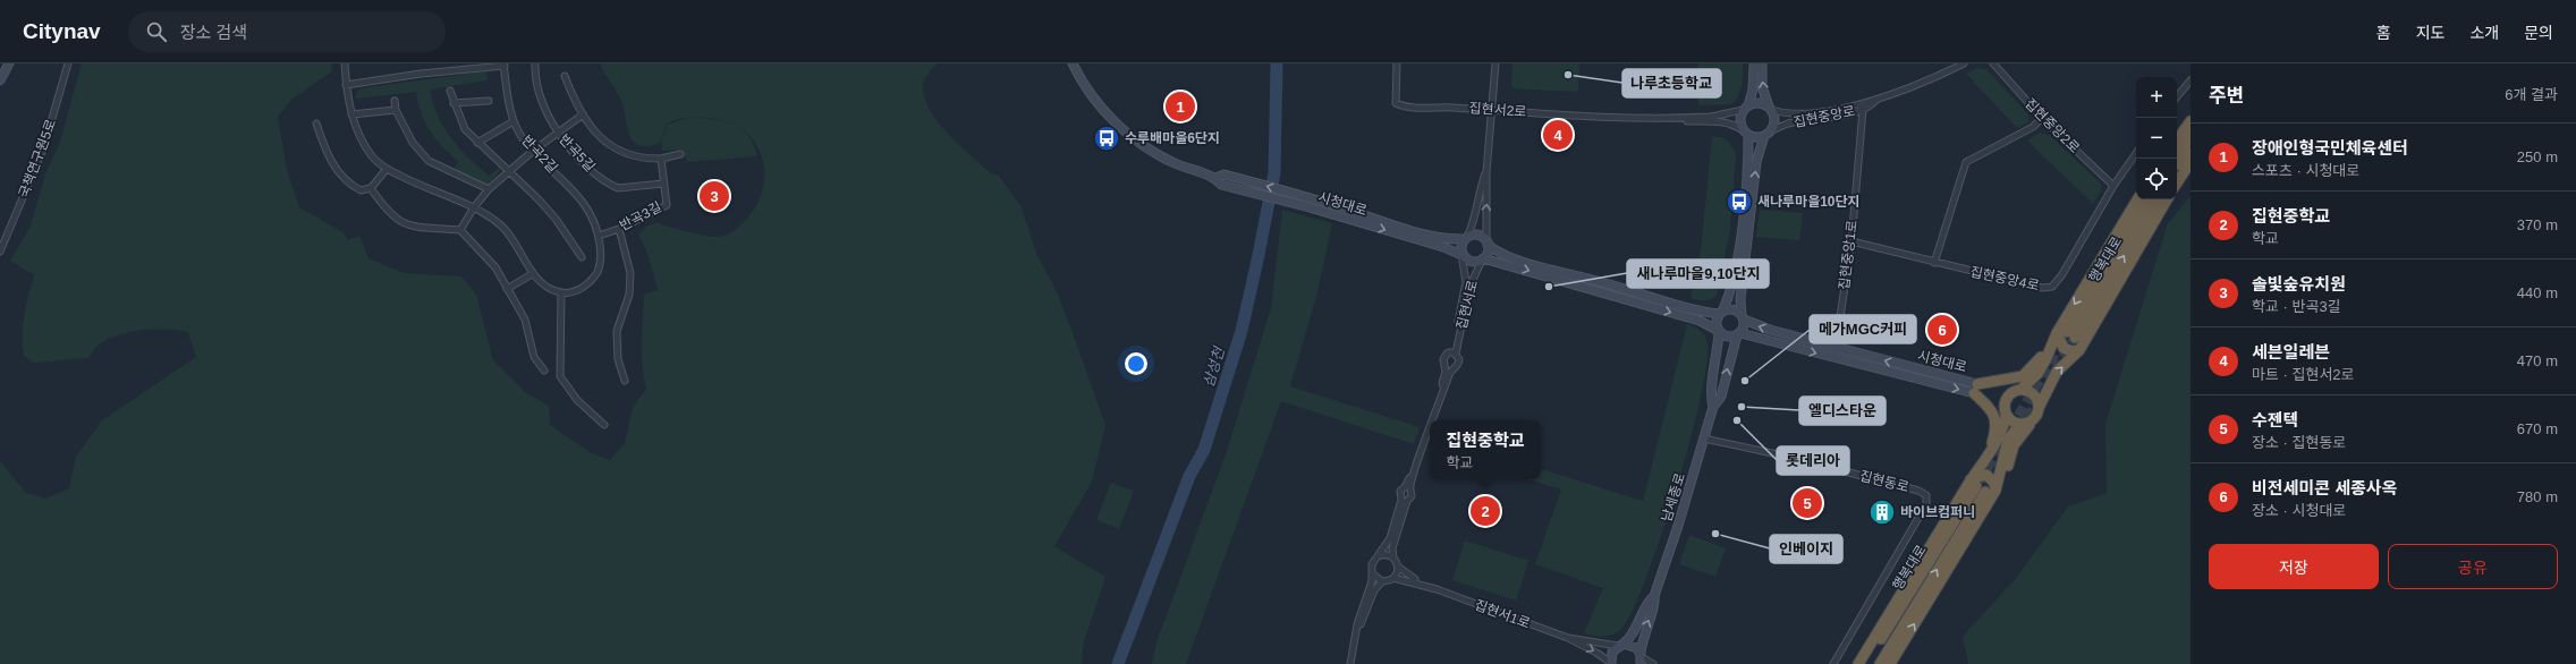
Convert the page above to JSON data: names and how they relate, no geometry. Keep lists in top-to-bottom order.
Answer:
{
  "streets": {
    "highway": ["행복대로"],
    "street": [
      "집현서2로",
      "집현중앙로",
      "집현중앙2로",
      "반곡5길",
      "반곡2길",
      "국책연구원5로",
      "시청대로",
      "반곡3길",
      "집현중앙1로",
      "집현중앙4로",
      "집현서로",
      "집현동로",
      "남세종로",
      "집현서1로"
    ]
  },
  "crossings": [
    ["집현서2로", "집현중앙로"],
    ["집현중앙로", "집현중앙1로"],
    ["집현중앙2로", "집현중앙4로"],
    ["반곡5길", "반곡3길"],
    ["반곡2길", "반곡3길"],
    ["시청대로", "집현중앙1로"],
    ["시청대로", "집현서로"],
    ["시청대로", "남세종로"],
    ["집현중앙1로", "집현중앙4로"],
    ["집현동로", "남세종로"],
    ["남세종로", "집현서1로"]
  ],
  "water": ["삼성천"],
  "places": {
    "other": [
      "나루초등학교",
      "새나루마을9,10단지",
      "메가MGC커피",
      "엘디스타운",
      "롯데리아",
      "인베이지"
    ],
    "bus stop": ["수루배마을6단지", "새나루마을10단지"],
    "building": ["바이브컴퍼니"]
  },
  "page": {
    "header": "Citynav",
    "search": "장소 검색",
    "nav": [
      "홈",
      "지도",
      "소개",
      "문의"
    ],
    "heading": ["주변", "6개 결과"],
    "map_buttons": ["+", "−"],
    "pins": [
      "1",
      "4",
      "3",
      "6",
      "5",
      "2"
    ],
    "list": [
      {
        "mark": "1",
        "name": "장애인형국민체육센터",
        "note": "스포츠 · 시청대로",
        "value": "250 m"
      },
      {
        "mark": "2",
        "name": "집현중학교",
        "note": "학교",
        "value": "370 m"
      },
      {
        "mark": "3",
        "name": "솔빛숲유치원",
        "note": "학교 · 반곡3길",
        "value": "440 m"
      },
      {
        "mark": "4",
        "name": "세븐일레븐",
        "note": "마트 · 집현서2로",
        "value": "470 m"
      },
      {
        "mark": "5",
        "name": "수젠텍",
        "note": "장소 · 집현동로",
        "value": "670 m"
      },
      {
        "mark": "6",
        "name": "비전세미콘 세종사옥",
        "note": "장소 · 시청대로",
        "value": "780 m"
      }
    ],
    "popup": ["집현중학교", "학교"],
    "buttons": ["저장", "공유"]
  }
}
